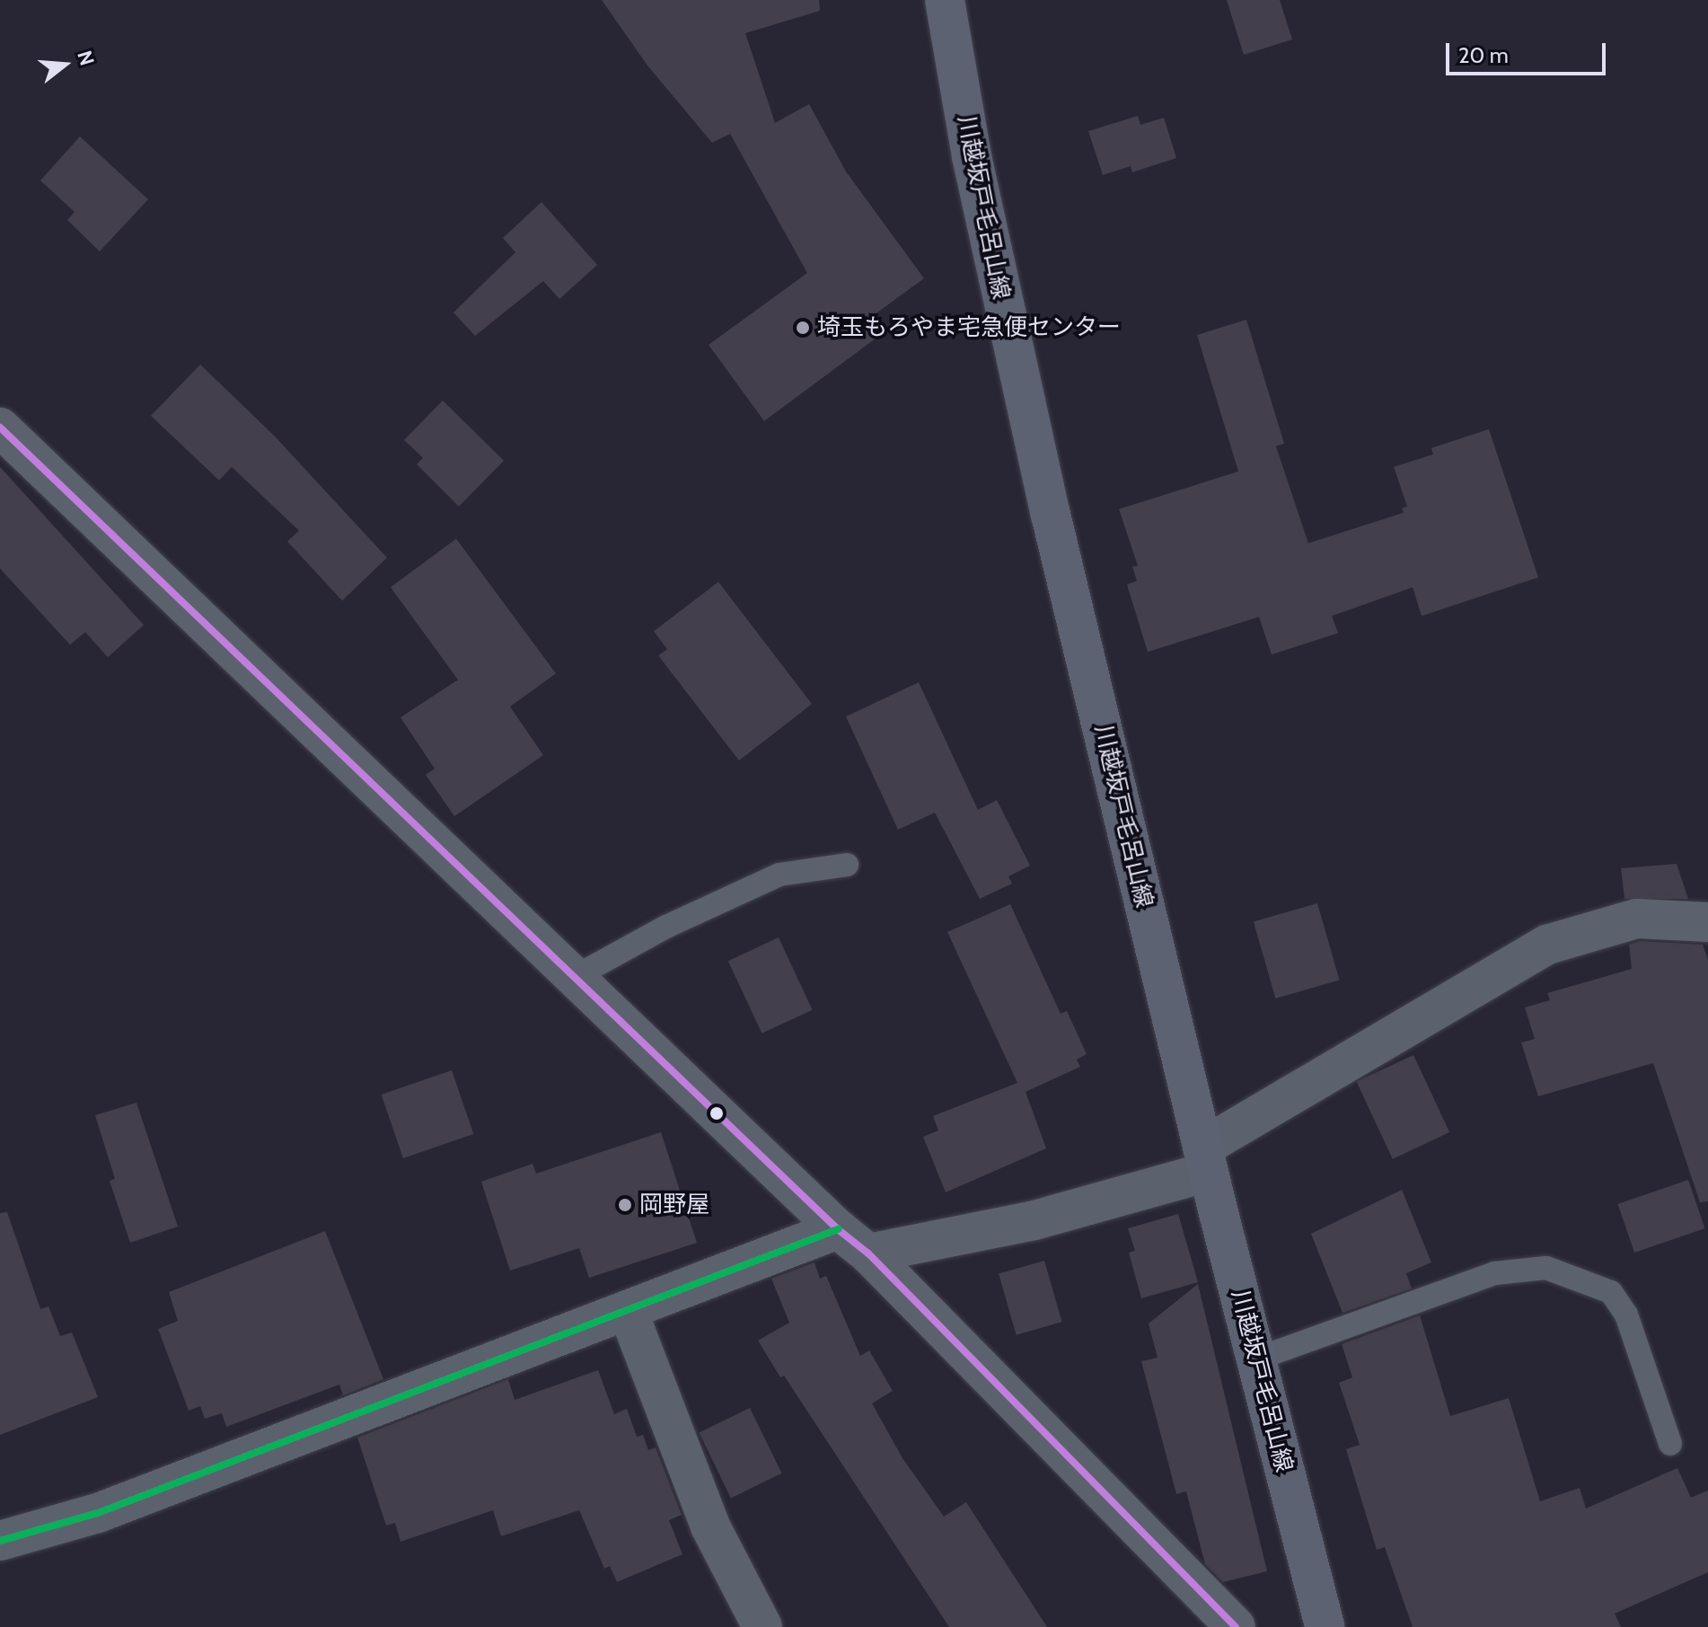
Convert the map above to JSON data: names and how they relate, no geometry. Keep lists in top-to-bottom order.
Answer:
{
  "streets": {
    "main road": ["川越坂戸毛呂山線"]
  },
  "places": ["埼玉もろやま宅急便センター", "岡野屋"],
  "lines": ["transit line 20"],
  "scale_bar": "20 m",
  "north": "right"
}
